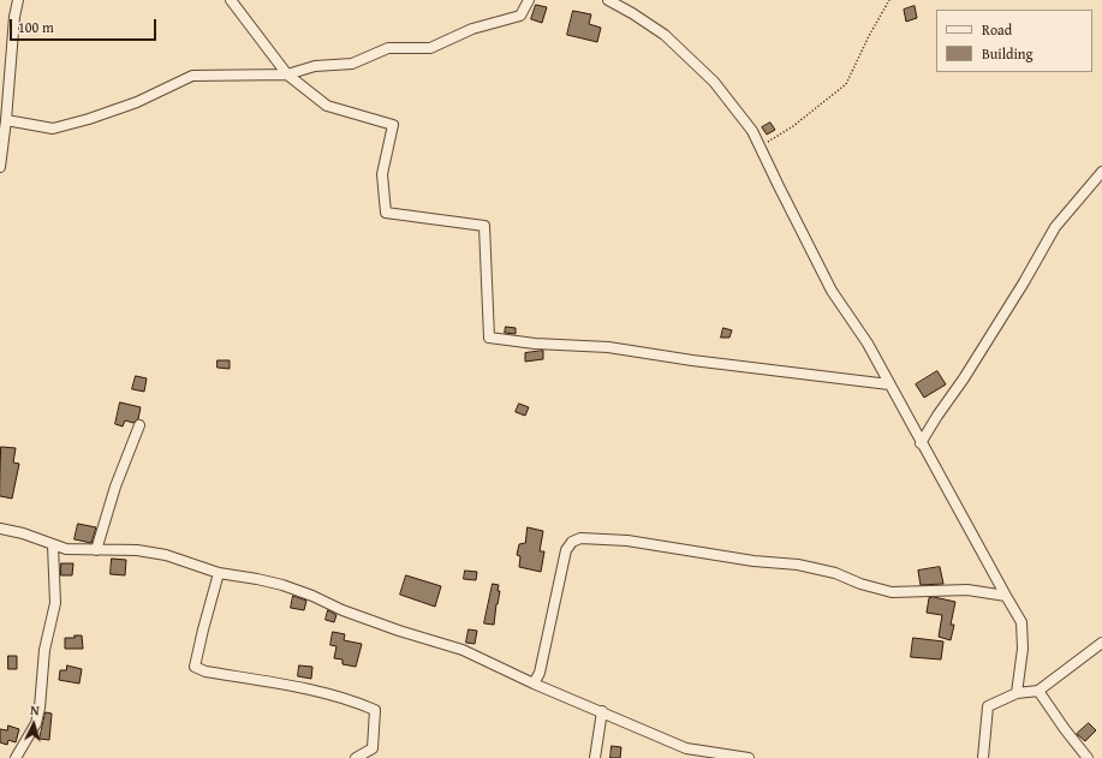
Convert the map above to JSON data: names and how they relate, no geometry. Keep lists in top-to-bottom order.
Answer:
{
  "legend": ["Road", "Building"],
  "scale_bar": "100 m",
  "north": "top"
}
